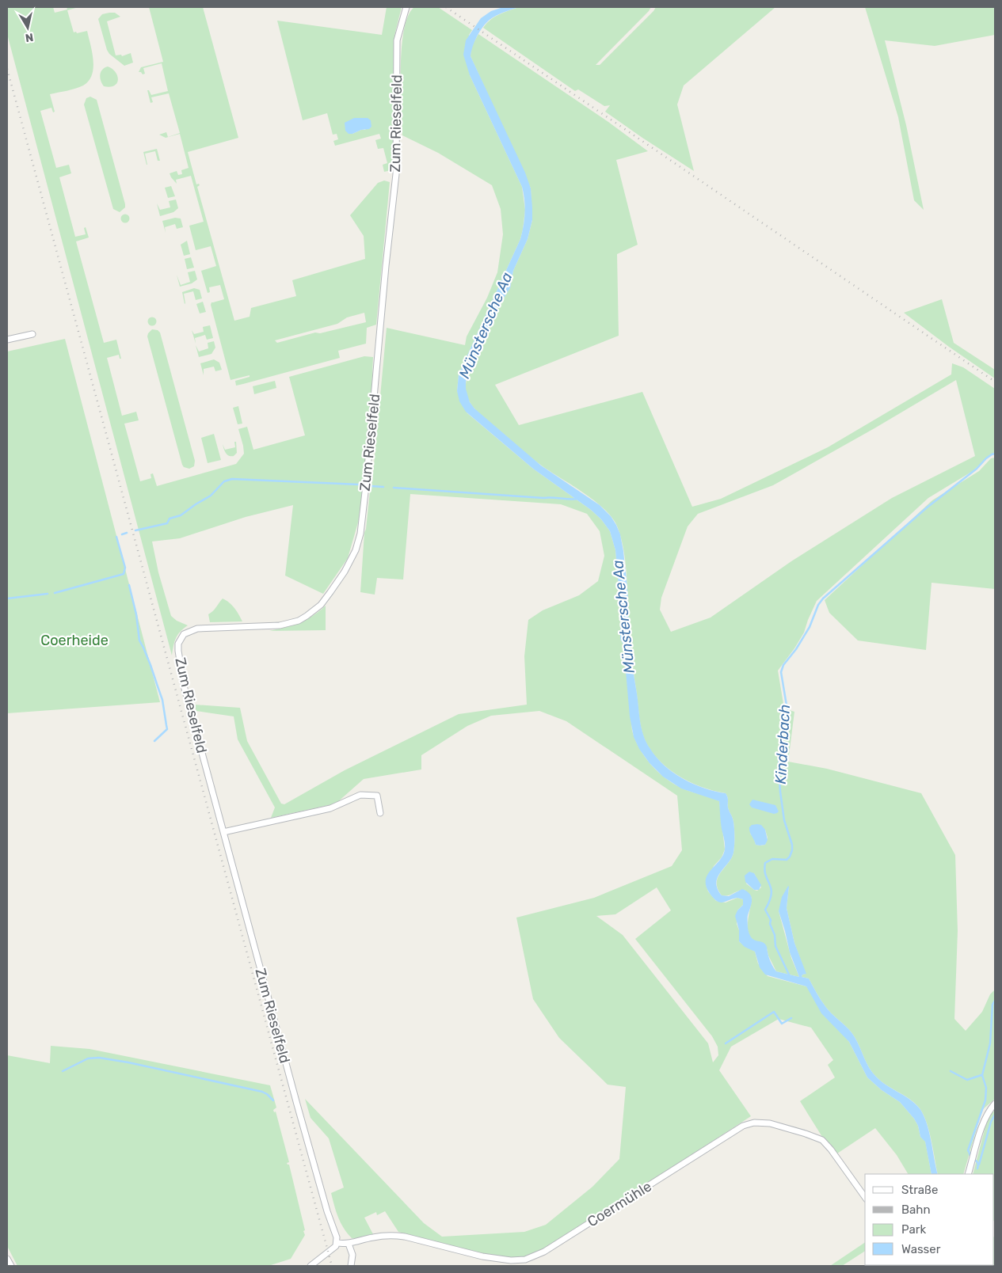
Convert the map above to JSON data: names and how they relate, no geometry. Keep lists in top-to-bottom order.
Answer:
{
  "streets": {
    "street": ["Zum Rieselfeld", "Coermühle"]
  },
  "crossings": [
    ["Zum Rieselfeld", "Coermühle"]
  ],
  "water": ["Münstersche Aa", "Kinderbach"],
  "parks": ["Coerheide"],
  "legend": [
    "Straße",
    "Bahn",
    "Park",
    "Wasser"
  ],
  "north": "bottom"
}
